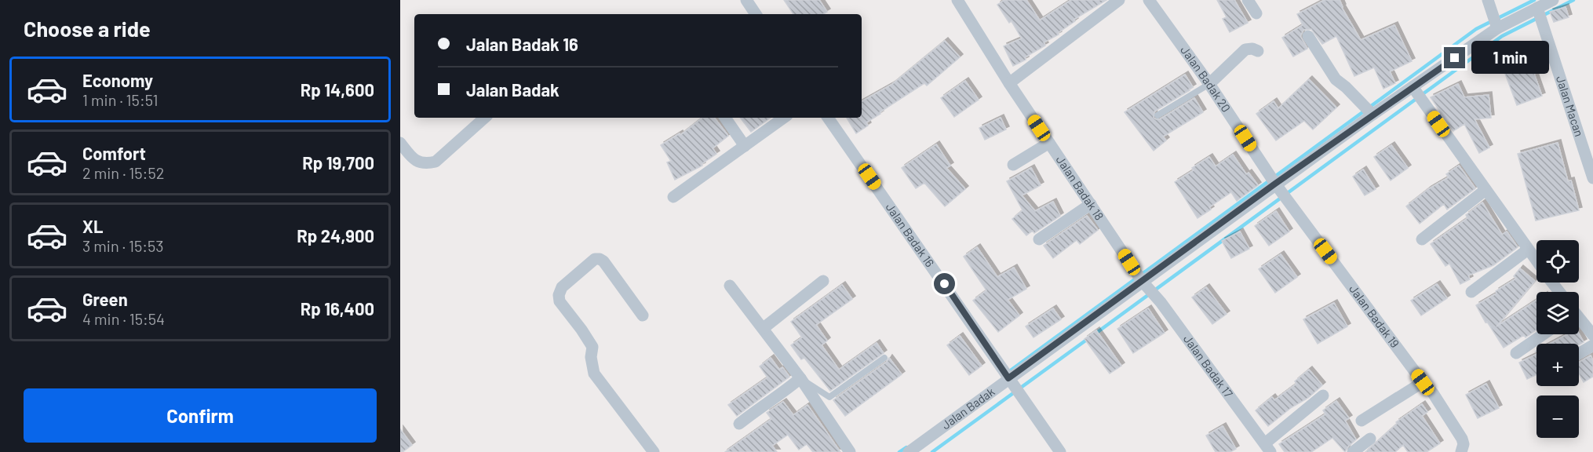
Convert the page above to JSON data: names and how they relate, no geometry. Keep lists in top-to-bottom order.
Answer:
{
  "streets": {
    "street": [
      "Jalan Badak 20",
      "Jalan Macan",
      "Jalan Badak 18",
      "Jalan Badak 16",
      "Jalan Badak 19",
      "Jalan Badak 17",
      "Jalan Badak"
    ]
  },
  "crossings": [
    ["Jalan Badak 20", "Jalan Badak 19"],
    ["Jalan Badak 20", "Jalan Badak"],
    ["Jalan Macan", "Jalan Badak"],
    ["Jalan Badak 18", "Jalan Badak 17"],
    ["Jalan Badak 18", "Jalan Badak"],
    ["Jalan Badak 16", "Jalan Badak"],
    ["Jalan Badak 19", "Jalan Badak"],
    ["Jalan Badak 17", "Jalan Badak"]
  ],
  "page": {
    "heading": "Choose a ride",
    "banner": ["Jalan Badak 16", "Jalan Badak"],
    "bubble": "1 min",
    "list": [
      {
        "name": "Economy",
        "note": "1 min · 15:51",
        "value": "Rp 14,600"
      },
      {
        "name": "Comfort",
        "note": "2 min · 15:52",
        "value": "Rp 19,700"
      },
      {
        "name": "XL",
        "note": "3 min · 15:53",
        "value": "Rp 24,900"
      },
      {
        "name": "Green",
        "note": "4 min · 15:54",
        "value": "Rp 16,400"
      }
    ],
    "map_buttons": ["+", "−"],
    "buttons": "Confirm"
  }
}
